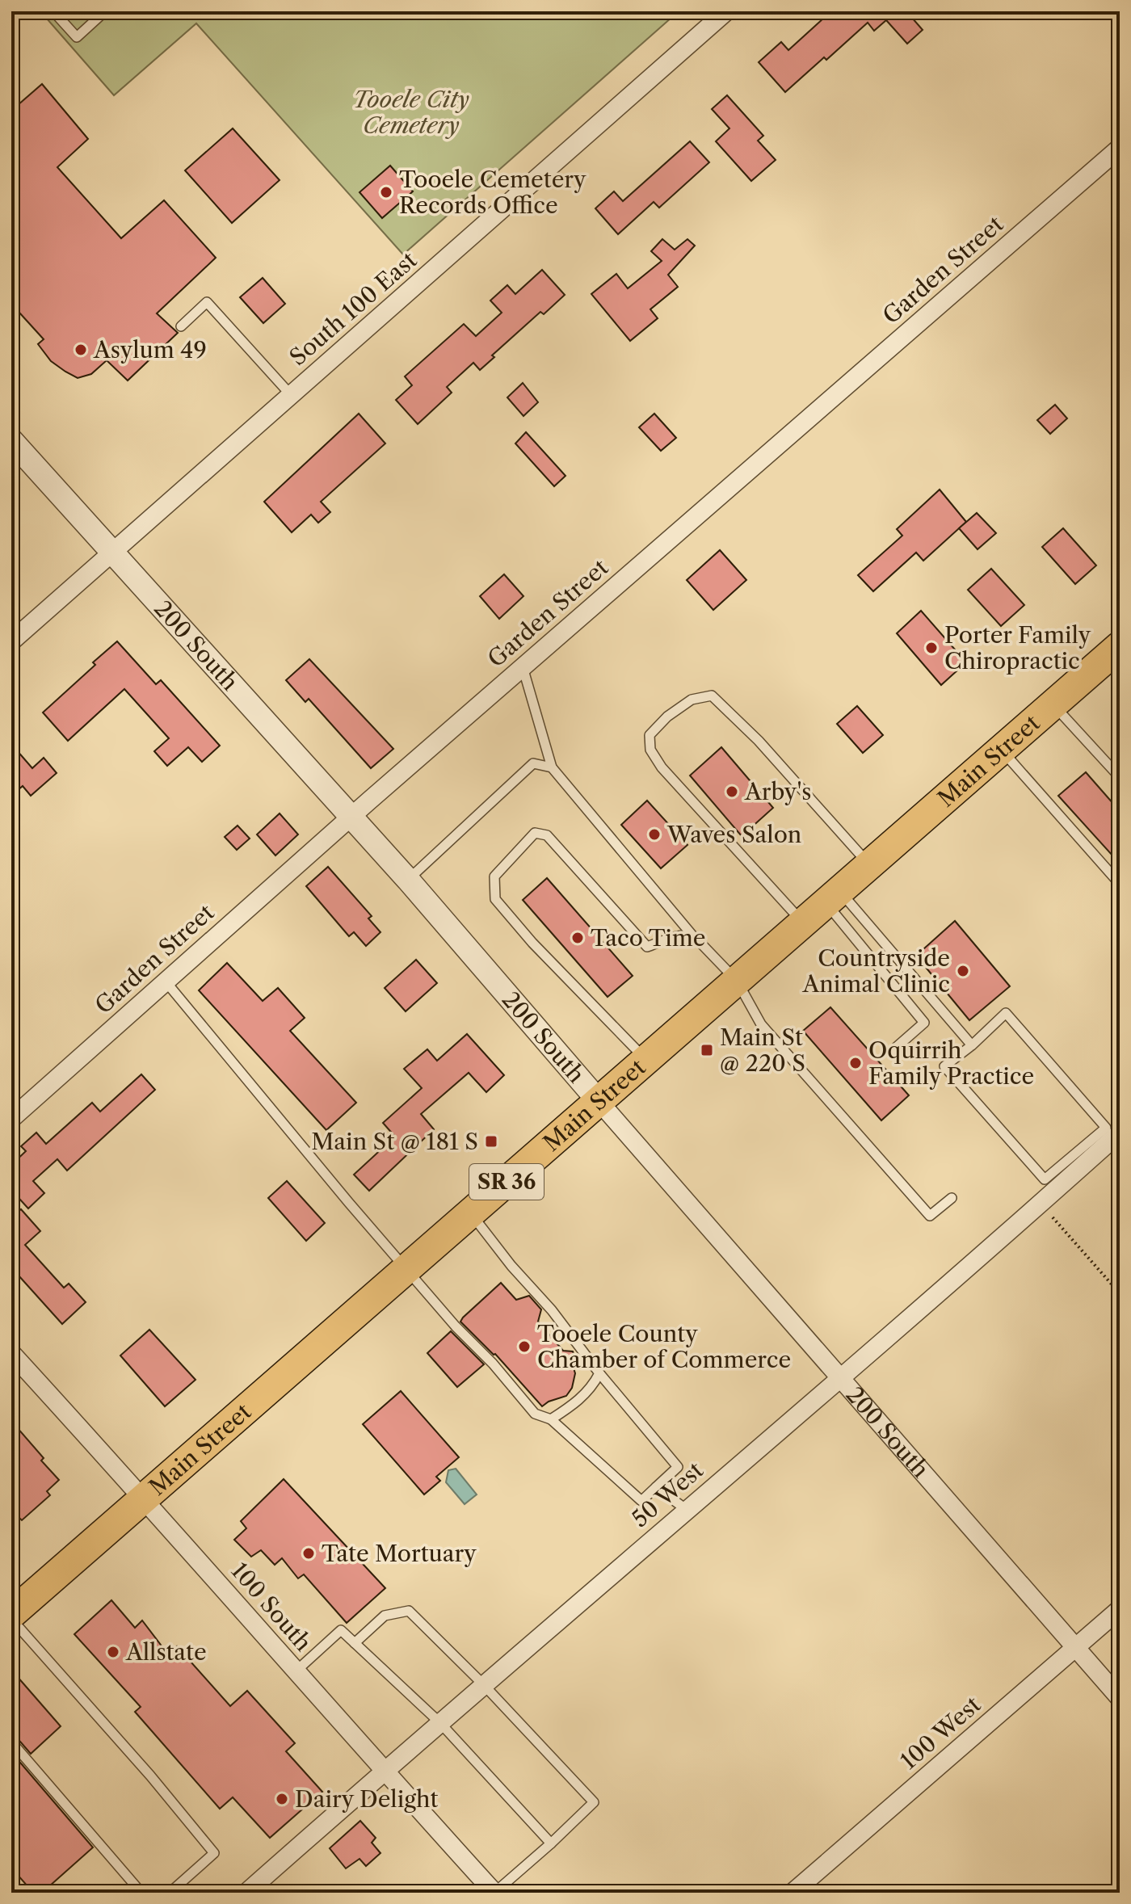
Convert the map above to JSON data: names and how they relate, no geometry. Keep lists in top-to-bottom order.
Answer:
{
  "streets": {
    "highway": ["Main Street", "SR 36"],
    "street": [
      "Garden Street",
      "South 100 East",
      "200 South",
      "50 West",
      "100 South",
      "100 West"
    ]
  },
  "crossings": [
    ["Garden Street", "200 South"],
    ["South 100 East", "200 South"],
    ["200 South", "Main Street"],
    ["200 South", "50 West"],
    ["200 South", "100 West"],
    ["Main Street", "100 South"],
    ["50 West", "100 South"]
  ],
  "parks": ["Tooele City Cemetery"],
  "places": {
    "other": [
      "Tooele Cemetery Records Office",
      "Asylum 49",
      "Porter Family Chiropractic",
      "Arby's",
      "Waves Salon",
      "Taco Time",
      "Countryside Animal Clinic",
      "Oquirrih Family Practice",
      "Tooele County Chamber of Commerce",
      "Tate Mortuary",
      "Allstate",
      "Dairy Delight"
    ],
    "transit": ["Main St @ 220 S", "Main St @ 181 S"]
  }
}
